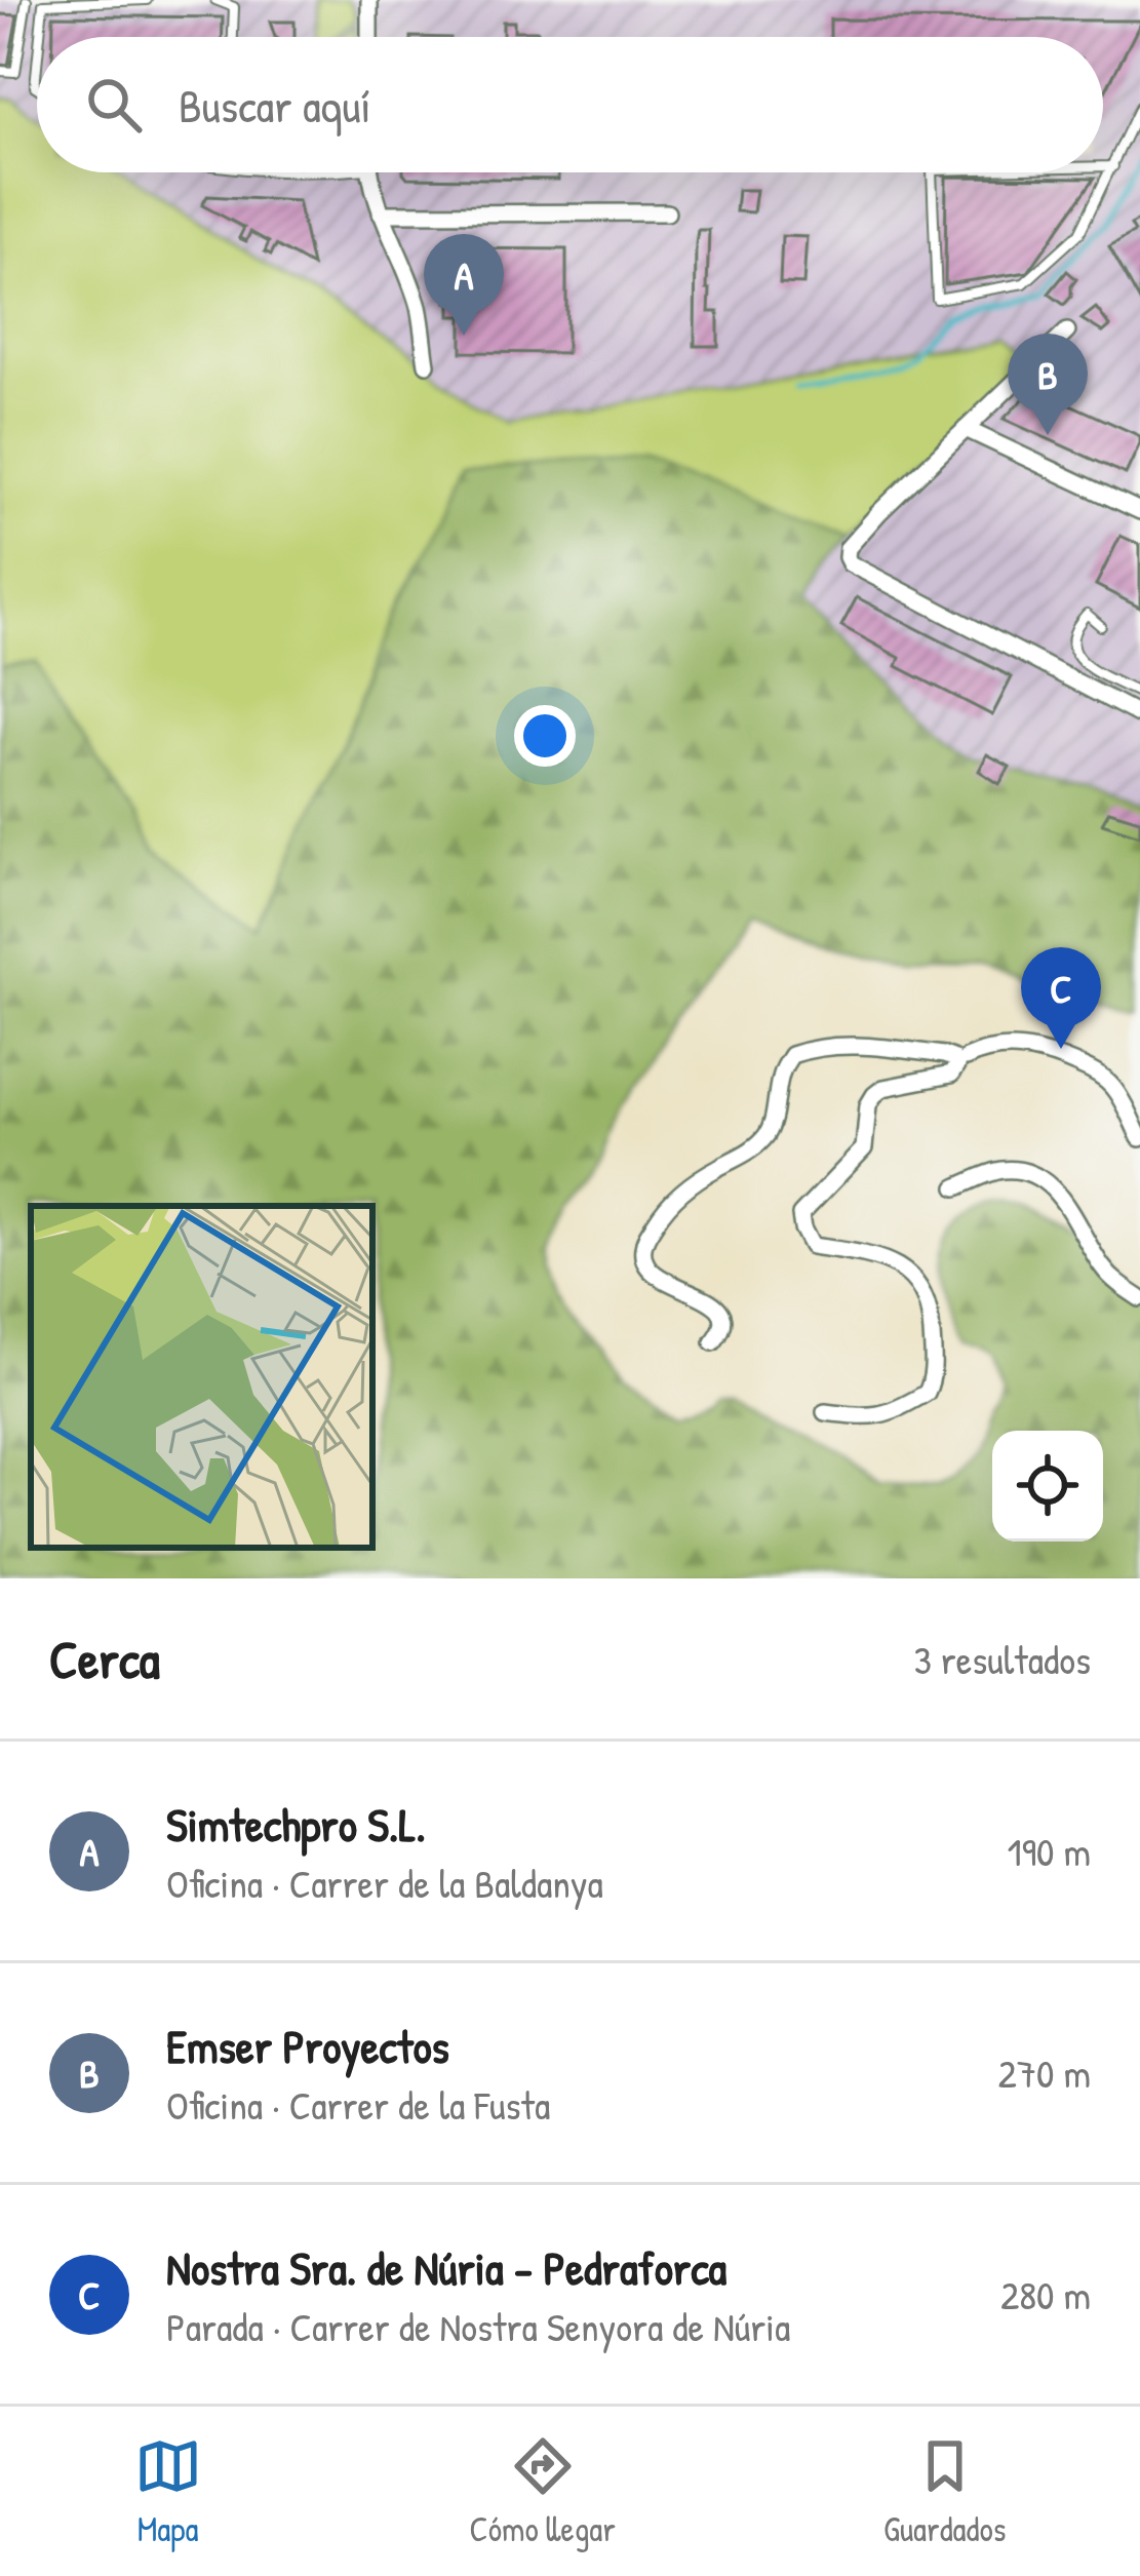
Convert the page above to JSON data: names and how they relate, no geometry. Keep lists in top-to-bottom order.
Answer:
{
  "page": {
    "search": "Buscar aquí",
    "pins": ["A", "B", "C"],
    "heading": ["Cerca", "3 resultados"],
    "list": [
      {
        "mark": "A",
        "name": "Simtechpro S.L.",
        "note": "Oficina · Carrer de la Baldanya",
        "value": "190 m"
      },
      {
        "mark": "B",
        "name": "Emser Proyectos",
        "note": "Oficina · Carrer de la Fusta",
        "value": "270 m"
      },
      {
        "mark": "C",
        "name": "Nostra Sra. de Núria - Pedraforca",
        "note": "Parada · Carrer de Nostra Senyora de Núria",
        "value": "280 m"
      }
    ],
    "nav": ["Mapa", "Cómo llegar", "Guardados"]
  }
}
